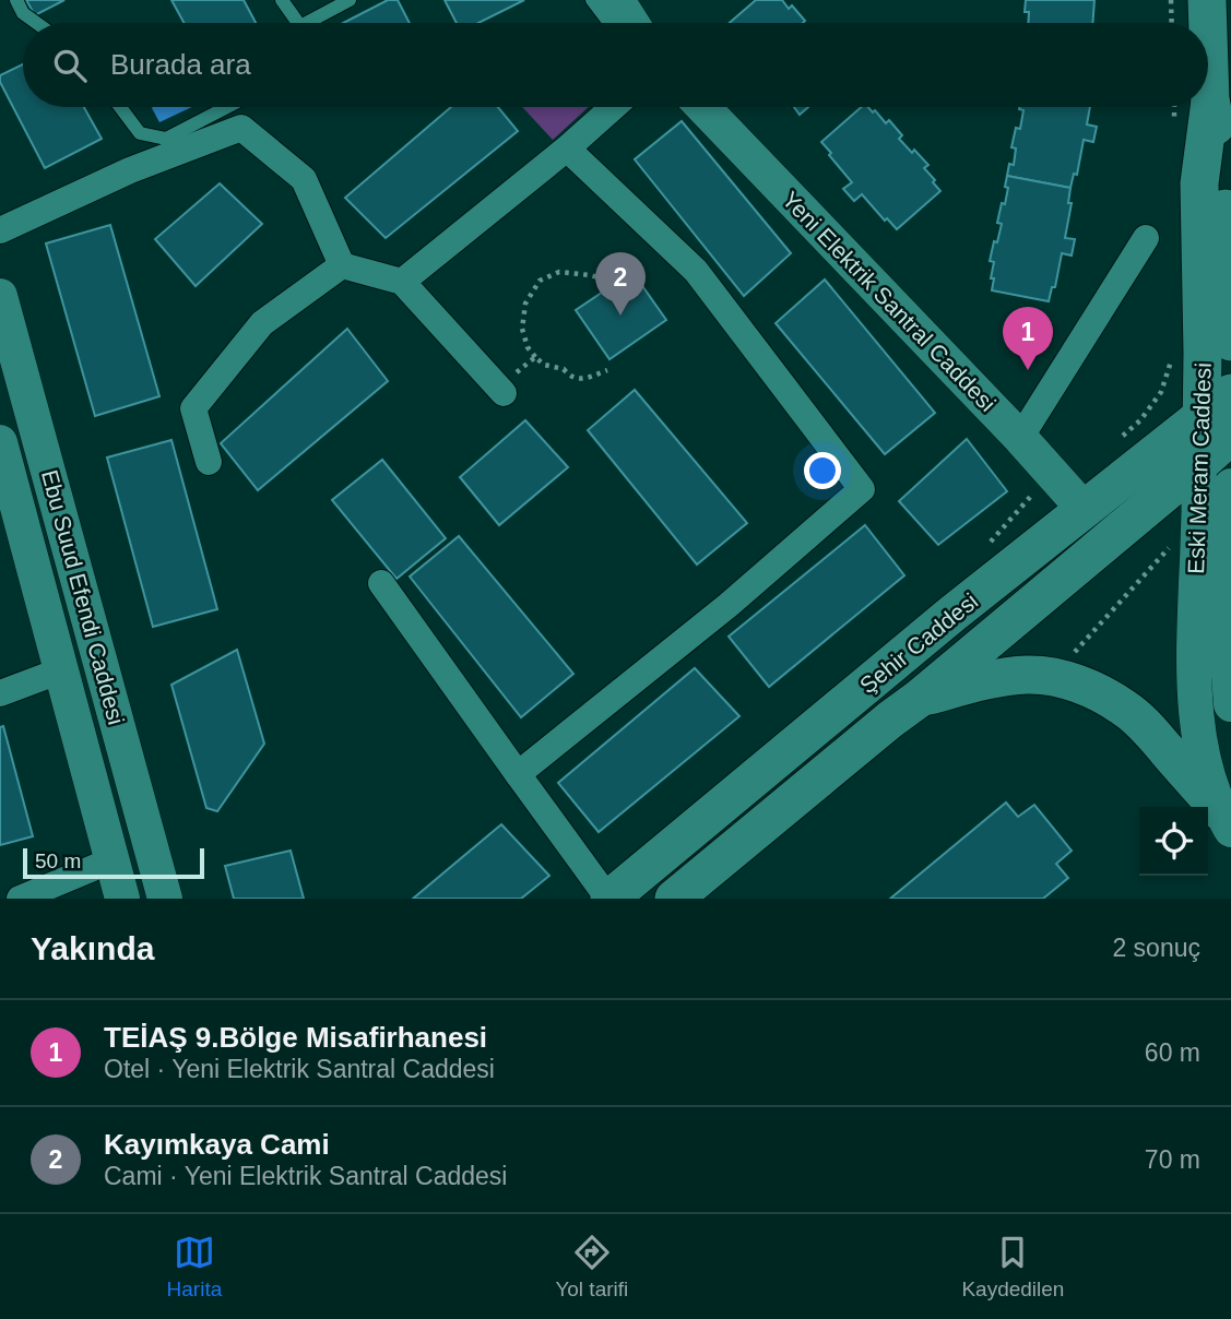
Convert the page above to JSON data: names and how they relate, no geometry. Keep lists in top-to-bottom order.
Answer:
{
  "streets": {
    "main road": ["Eski Meram Caddesi", "Şehir Caddesi"],
    "street": ["Yeni Elektrik Santral Caddesi", "Ebu Suud Efendi Caddesi"]
  },
  "crossings": [
    ["Yeni Elektrik Santral Caddesi", "Şehir Caddesi"],
    ["Eski Meram Caddesi", "Şehir Caddesi"]
  ],
  "scale_bar": "50 m",
  "page": {
    "search": "Burada ara",
    "pins": ["2", "1"],
    "scale": "50 m",
    "heading": ["Yakında", "2 sonuç"],
    "list": [
      {
        "mark": "1",
        "name": "TEİAŞ 9.Bölge Misafirhanesi",
        "note": "Otel · Yeni Elektrik Santral Caddesi",
        "value": "60 m"
      },
      {
        "mark": "2",
        "name": "Kayımkaya Cami",
        "note": "Cami · Yeni Elektrik Santral Caddesi",
        "value": "70 m"
      }
    ],
    "nav": ["Harita", "Yol tarifi", "Kaydedilen"]
  }
}
